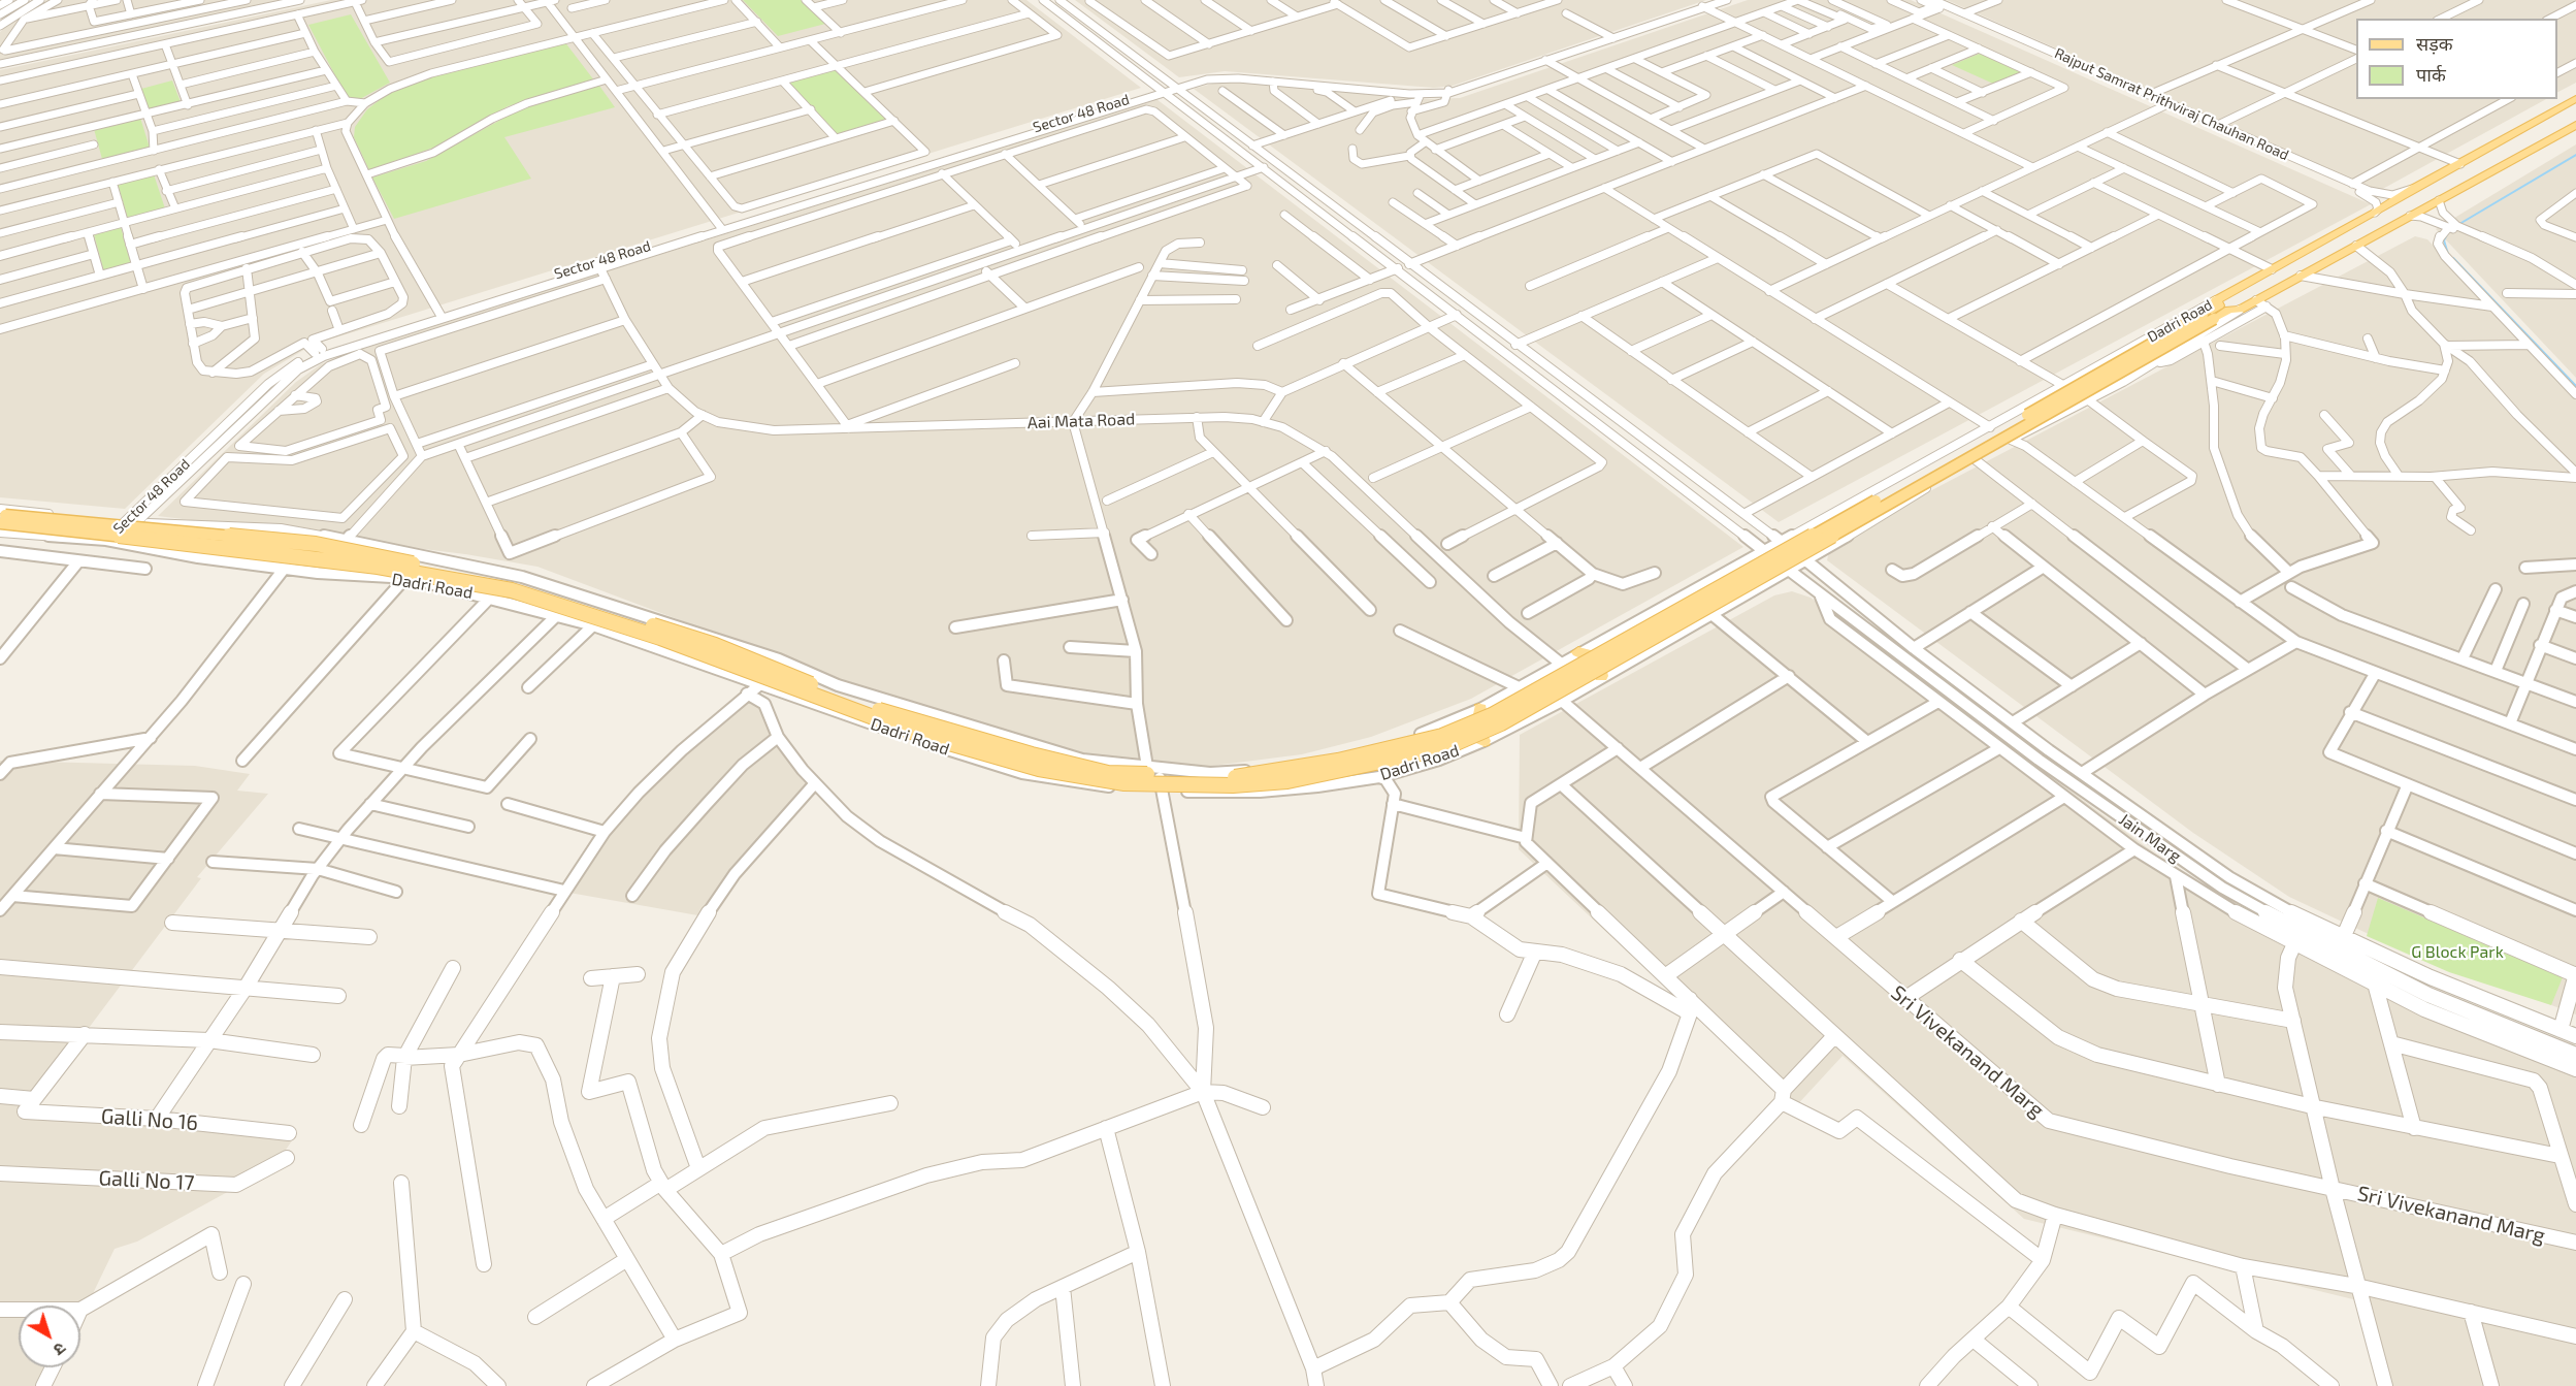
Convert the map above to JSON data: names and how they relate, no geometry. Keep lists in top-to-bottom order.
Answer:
{
  "streets": {
    "main road": ["Dadri Road"],
    "street": [
      "Rajput Samrat Prithviraj Chauhan Road",
      "Sector 48 Road",
      "Aai Mata Road",
      "Jain Marg",
      "Sri Vivekanand Marg",
      "Galli No 16",
      "Galli No 17"
    ]
  },
  "crossings": [
    ["Rajput Samrat Prithviraj Chauhan Road", "Dadri Road"],
    ["Sector 48 Road", "Dadri Road"],
    ["Sector 48 Road", "Aai Mata Road"],
    ["Sector 48 Road", "Jain Marg"],
    ["Dadri Road", "Aai Mata Road"],
    ["Dadri Road", "Jain Marg"],
    ["Dadri Road", "Sri Vivekanand Marg"]
  ],
  "parks": ["G Block Park"],
  "legend": ["सड़क", "पार्क"],
  "north": "bottom right"
}
